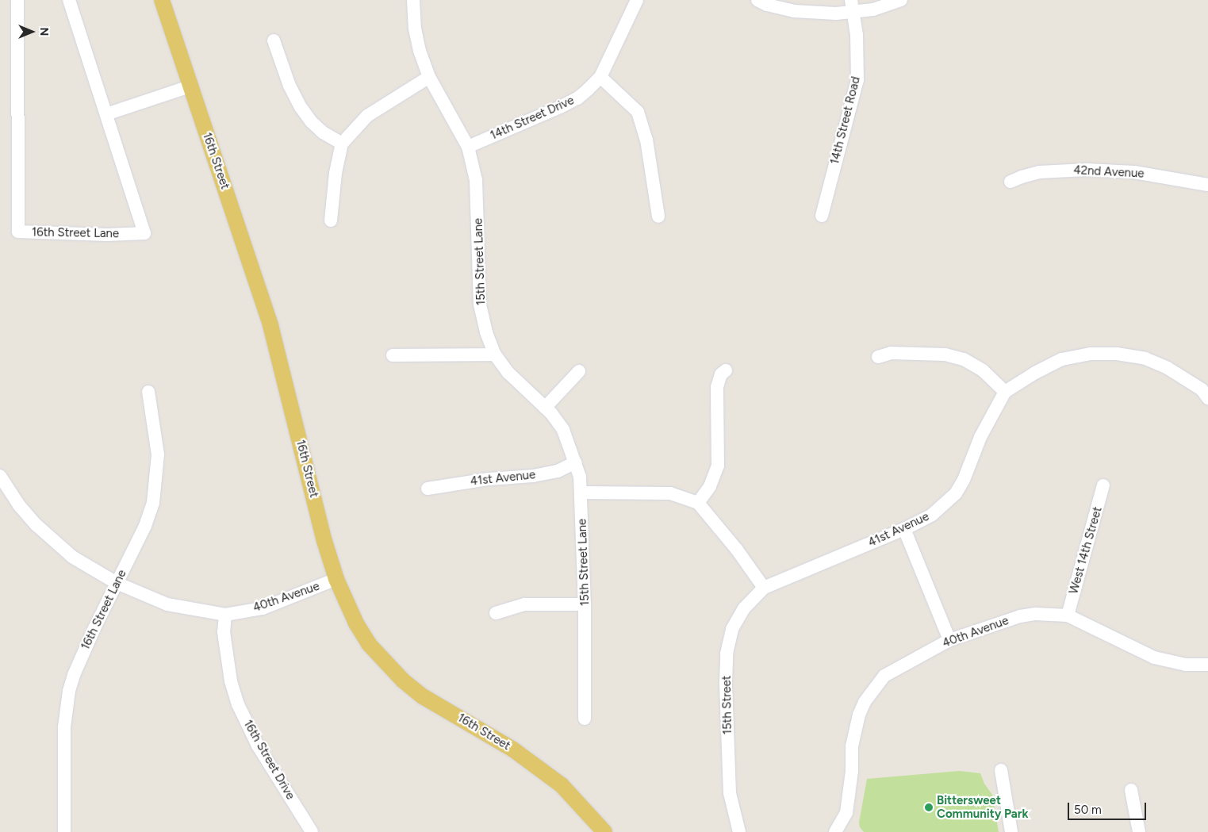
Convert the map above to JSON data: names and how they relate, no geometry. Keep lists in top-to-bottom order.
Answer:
{
  "streets": {
    "main road": ["16th Street"],
    "street": [
      "14th Street Drive",
      "14th Street Road",
      "42nd Avenue",
      "16th Street Lane",
      "15th Street Lane",
      "41st Avenue",
      "West 14th Street",
      "40th Avenue",
      "15th Street",
      "16th Street Drive"
    ]
  },
  "crossings": [
    ["14th Street Drive", "15th Street Lane"],
    ["16th Street", "40th Avenue"],
    ["16th Street Lane", "40th Avenue"],
    ["15th Street Lane", "41st Avenue"],
    ["41st Avenue", "15th Street"],
    ["West 14th Street", "40th Avenue"],
    ["40th Avenue", "16th Street Drive"]
  ],
  "places": ["Bittersweet Community Park"],
  "scale_bar": "50 m",
  "north": "right"
}
